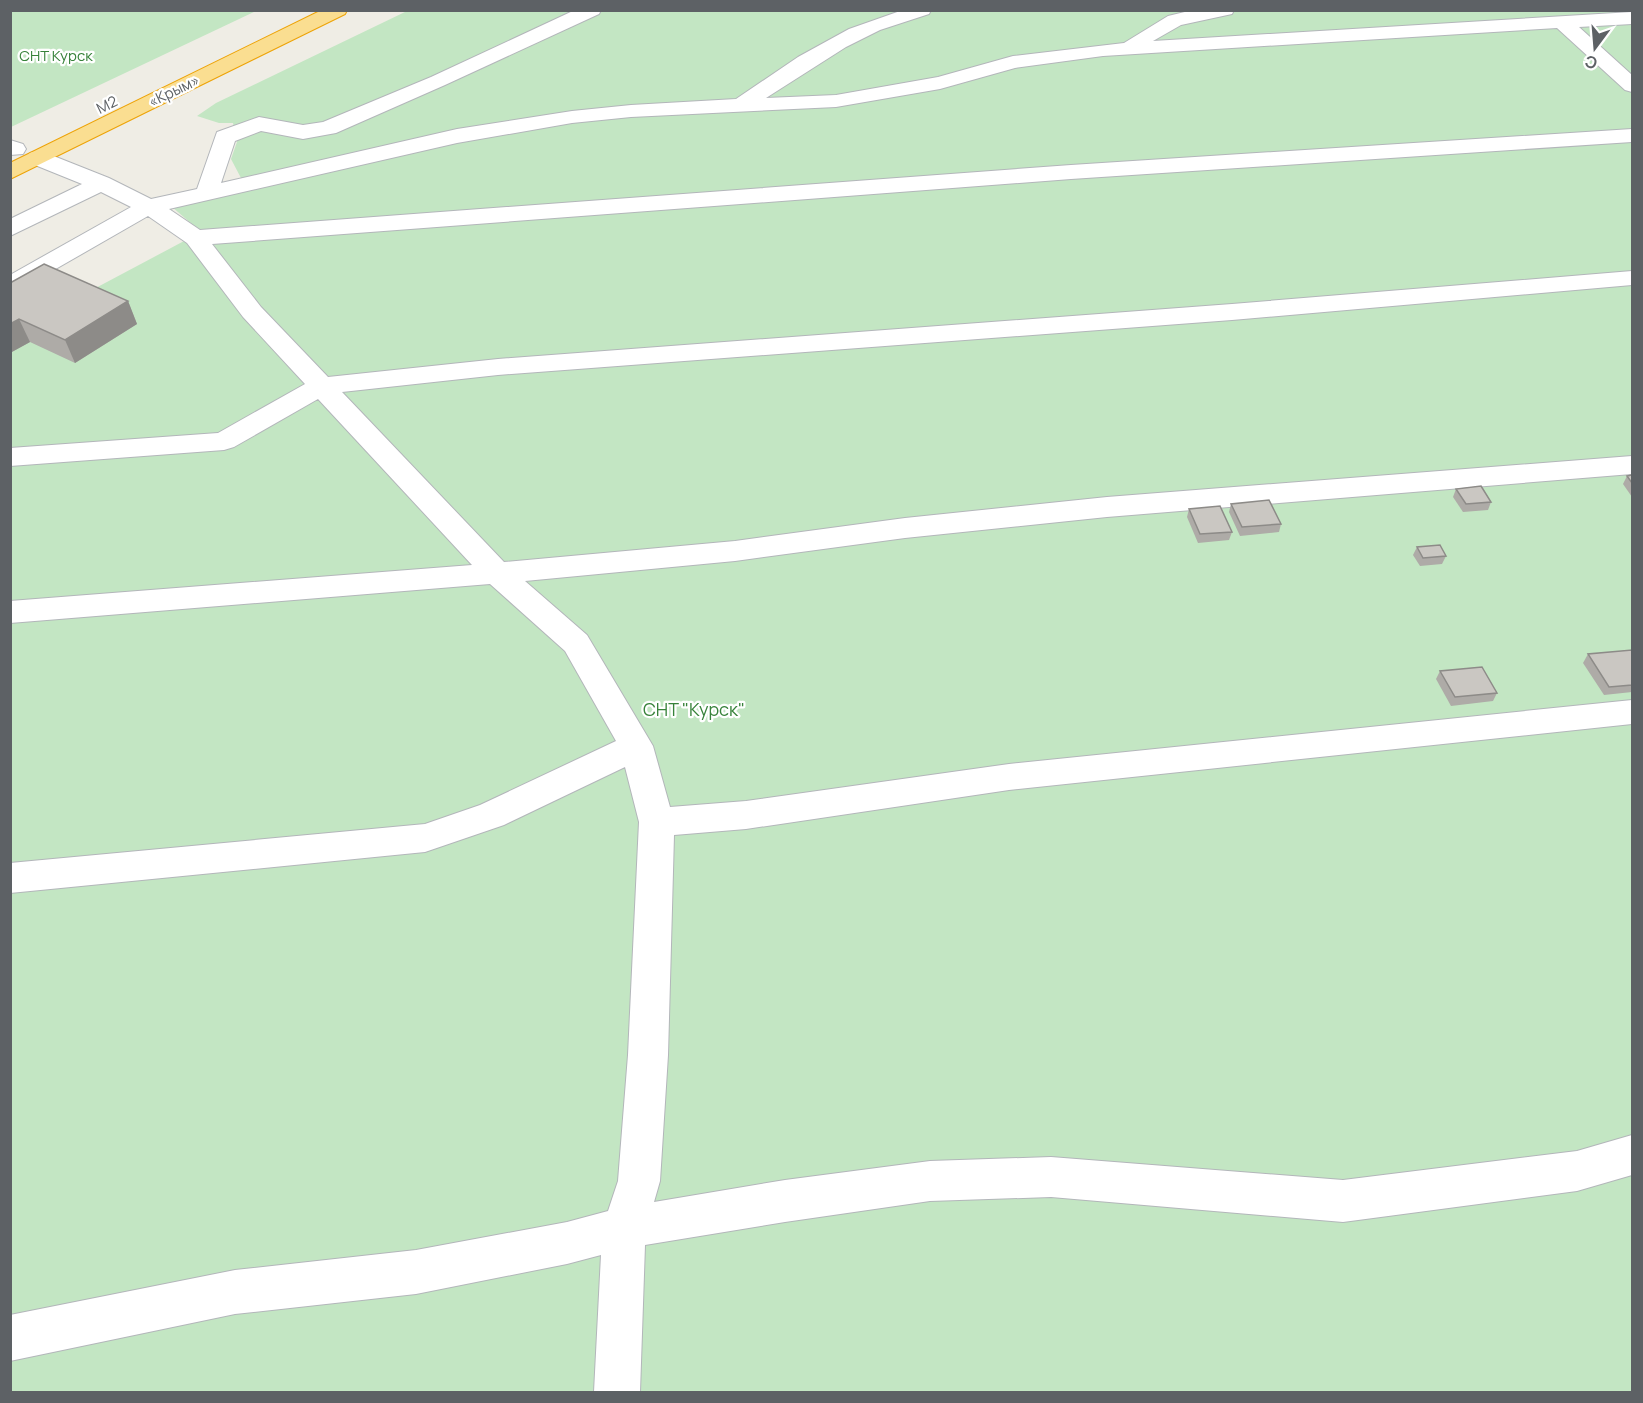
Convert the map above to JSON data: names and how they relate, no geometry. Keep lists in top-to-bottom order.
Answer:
{
  "streets": {
    "highway": ["«Крым»", "М2"]
  },
  "parks": ["СНТ Курск", "СНТ \"Курск\""],
  "north": "bottom"
}
